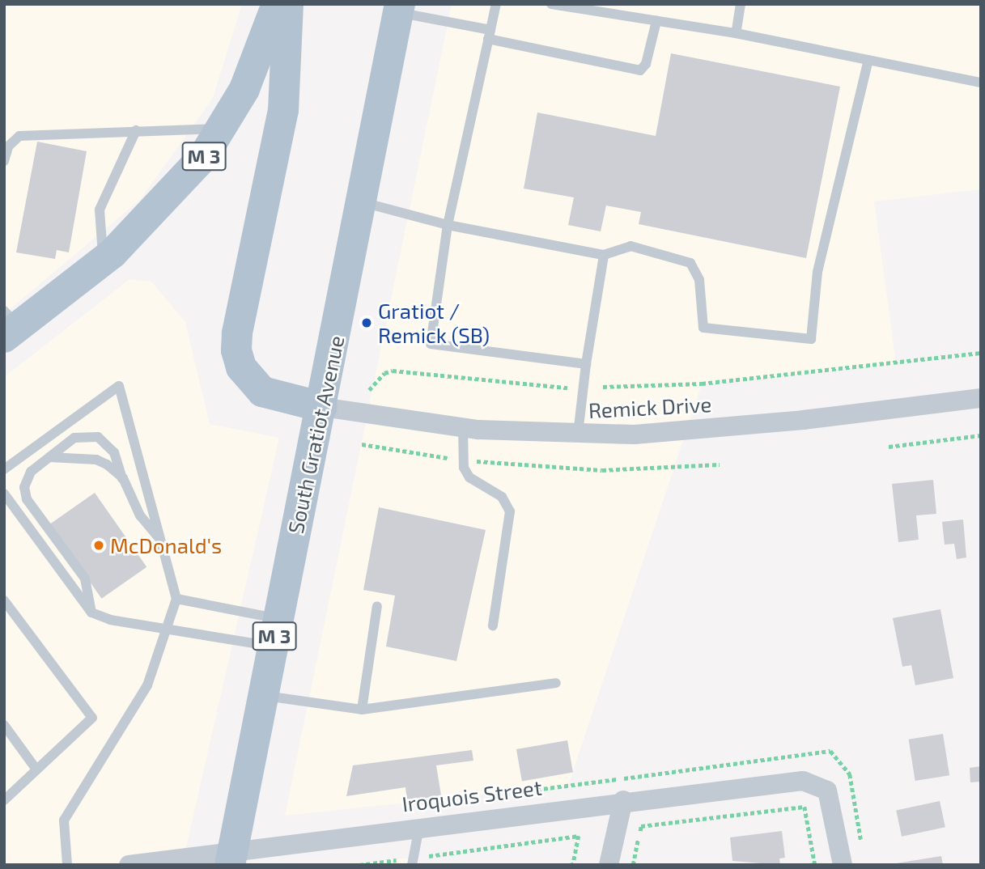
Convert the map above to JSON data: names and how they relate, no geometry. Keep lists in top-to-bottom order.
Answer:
{
  "streets": {
    "main road": ["M 3", "South Gratiot Avenue"],
    "street": ["Remick Drive", "Iroquois Street"]
  },
  "crossings": [
    ["Remick Drive", "South Gratiot Avenue"],
    ["South Gratiot Avenue", "Iroquois Street"]
  ],
  "places": ["Gratiot / Remick (SB)", "McDonald's"]
}
